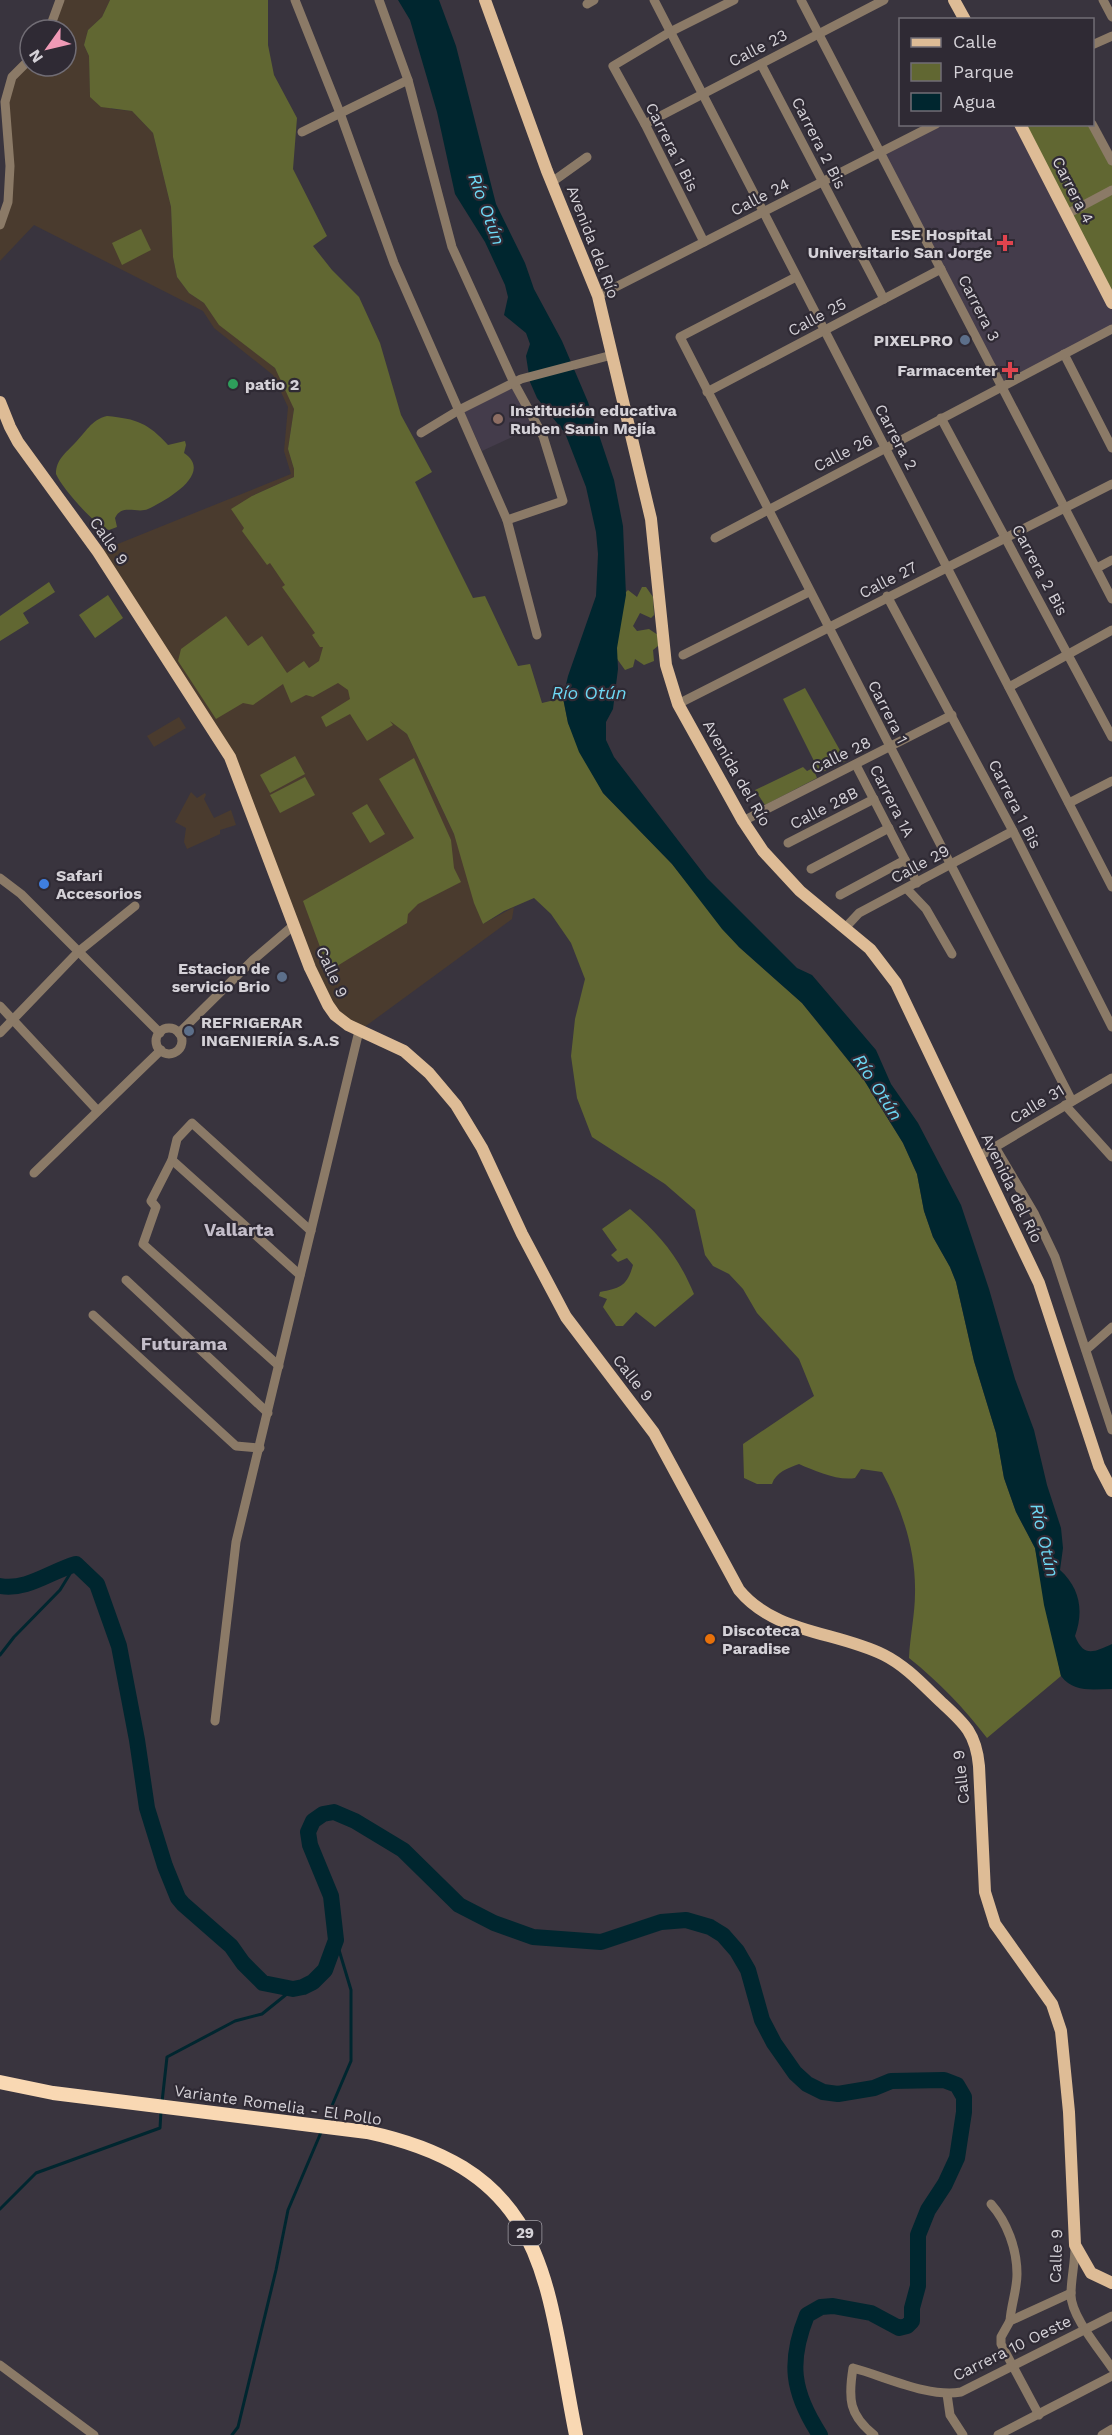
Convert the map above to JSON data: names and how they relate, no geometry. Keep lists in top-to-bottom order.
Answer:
{
  "streets": {
    "highway": ["Variante Romelia - El Pollo", "29"],
    "main road": ["Carrera 4", "Avenida del Río", "Calle 9"],
    "street": [
      "Calle 23",
      "Carrera 2 Bis",
      "Carrera 1 Bis",
      "Calle 24",
      "Carrera 3",
      "Calle 25",
      "Carrera 2",
      "Calle 26",
      "Calle 27",
      "Carrera 1",
      "Calle 28",
      "Carrera 1A",
      "Calle 28B",
      "Calle 29",
      "Calle 31",
      "Carrera 10 Oeste"
    ]
  },
  "crossings": [
    ["Calle 23", "Carrera 2 Bis"],
    ["Calle 23", "Carrera 1 Bis"],
    ["Calle 23", "Carrera 3"],
    ["Calle 23", "Carrera 2"],
    ["Carrera 2 Bis", "Calle 24"],
    ["Carrera 2 Bis", "Calle 25"],
    ["Carrera 2 Bis", "Calle 26"],
    ["Carrera 2 Bis", "Calle 27"],
    ["Carrera 1 Bis", "Calle 24"],
    ["Carrera 1 Bis", "Carrera 2"],
    ["Carrera 1 Bis", "Calle 27"],
    ["Carrera 1 Bis", "Calle 28"],
    ["Carrera 1 Bis", "Calle 29"],
    ["Calle 24", "Avenida del Río"],
    ["Calle 24", "Carrera 3"],
    ["Calle 24", "Carrera 2"],
    ["Avenida del Río", "Calle 27"],
    ["Avenida del Río", "Calle 28"],
    ["Avenida del Río", "Calle 29"],
    ["Avenida del Río", "Calle 31"],
    ["Carrera 3", "Calle 25"],
    ["Carrera 3", "Calle 26"],
    ["Carrera 3", "Calle 27"],
    ["Calle 25", "Carrera 2"],
    ["Calle 25", "Carrera 1"],
    ["Carrera 2", "Calle 26"],
    ["Carrera 2", "Calle 27"],
    ["Carrera 2", "Carrera 1"],
    ["Calle 26", "Carrera 1"],
    ["Calle 9", "Carrera 10 Oeste"],
    ["Calle 27", "Carrera 1"],
    ["Carrera 1", "Calle 28"],
    ["Carrera 1", "Calle 29"],
    ["Carrera 1", "Calle 31"],
    ["Calle 28", "Carrera 1A"],
    ["Carrera 1A", "Calle 28B"],
    ["Carrera 1A", "Calle 29"]
  ],
  "districts": ["Vallarta", "Futurama"],
  "water": ["Río Otún"],
  "places": {
    "health": ["ESE Hospital Universitario San Jorge", "Farmacenter"],
    "other": [
      "PIXELPRO",
      "patio 2",
      "Institución educativa Ruben Sanin Mejía",
      "Safari Accesorios",
      "Estacion de servicio Brio",
      "REFRIGERAR INGENIERÍA S.A.S",
      "Discoteca Paradise"
    ]
  },
  "legend": ["Calle", "Parque", "Agua"],
  "north": "bottom left"
}
